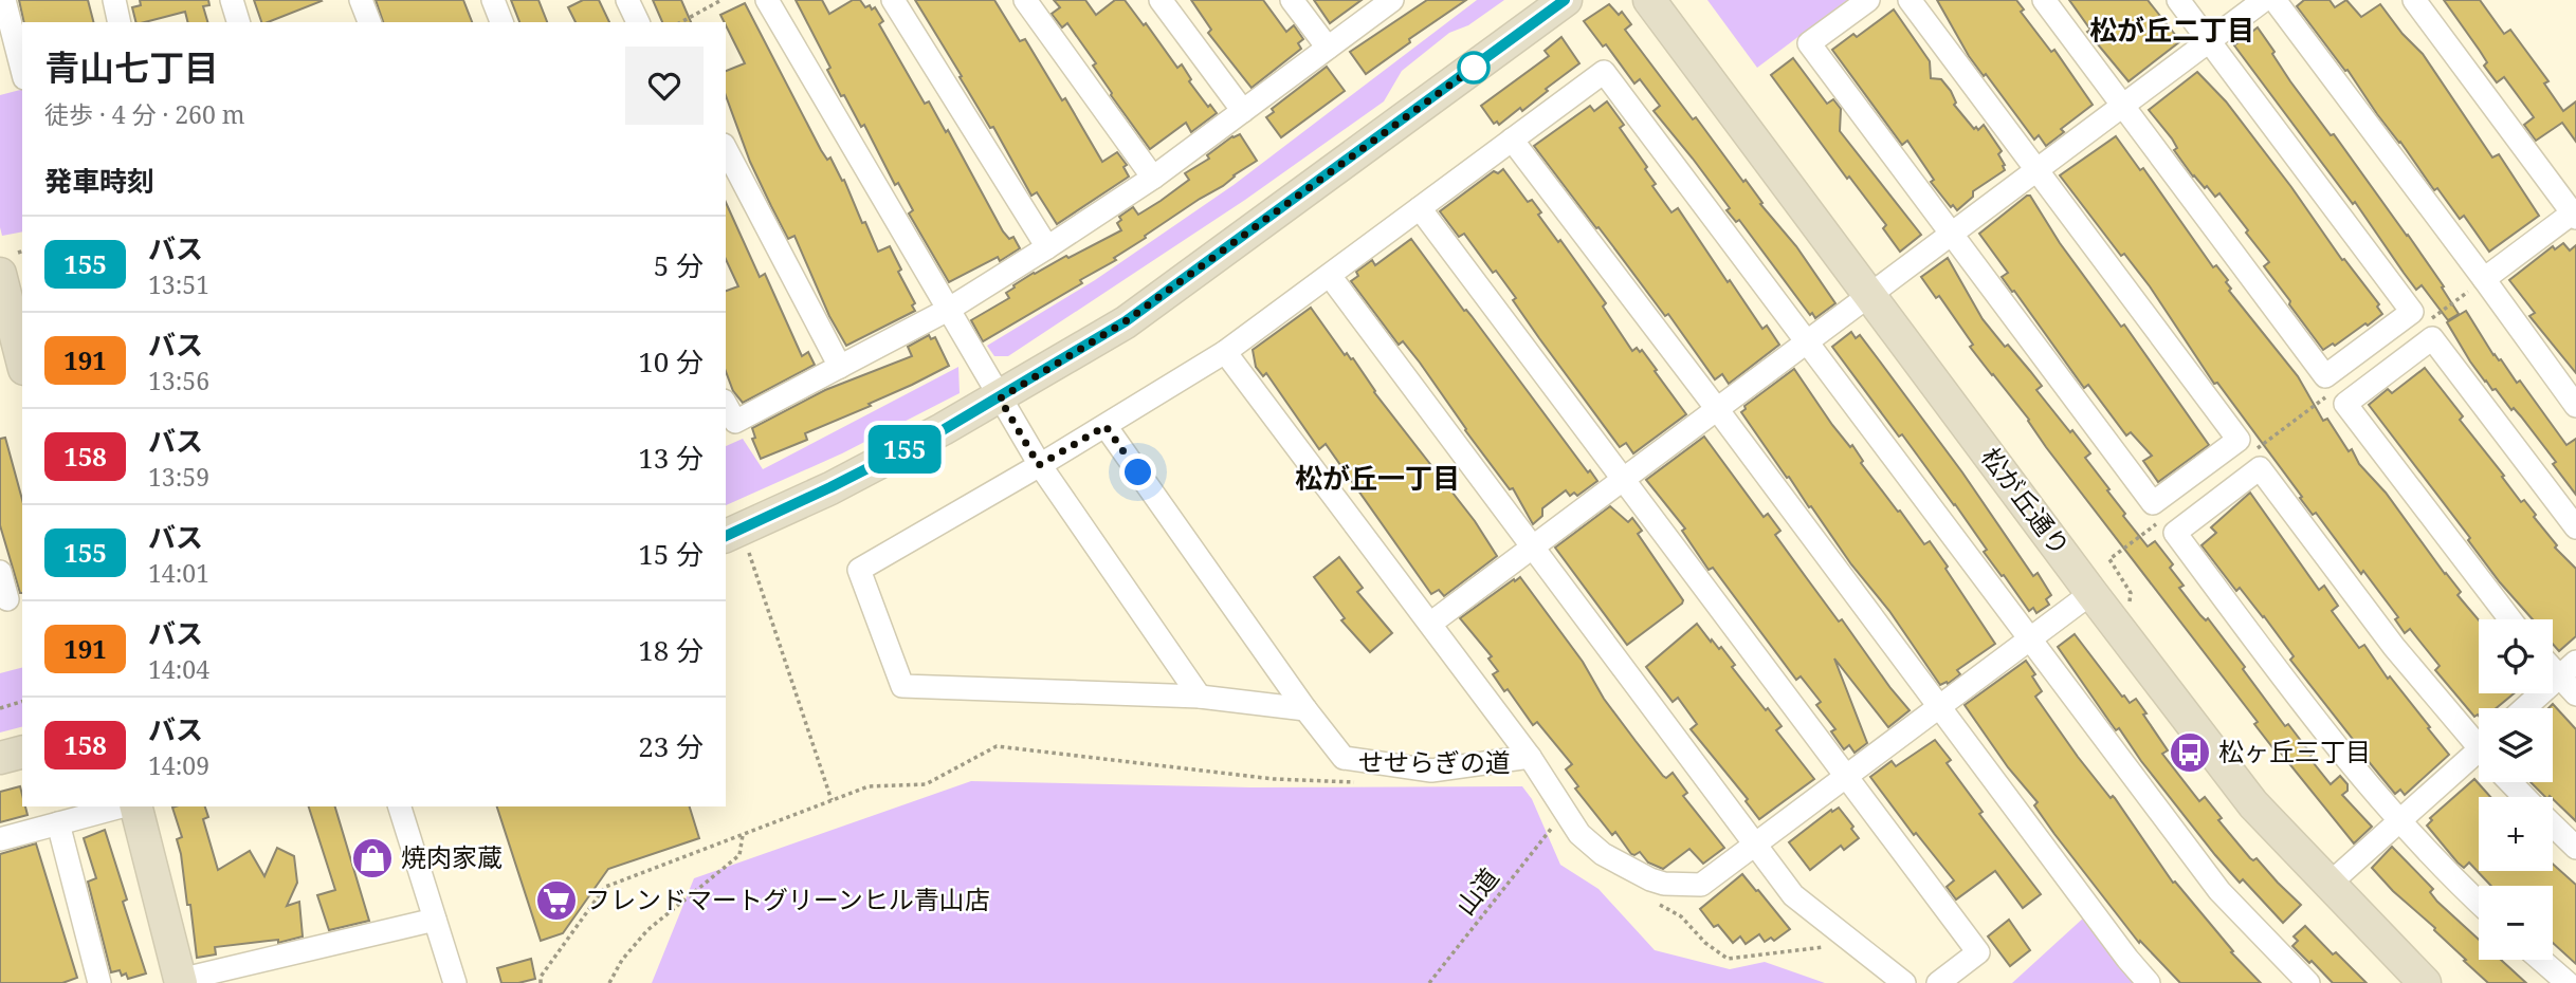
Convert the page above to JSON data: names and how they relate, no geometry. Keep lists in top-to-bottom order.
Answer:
{
  "streets": {
    "street": ["松が丘通り"],
    "path": ["せせらぎの道", "山道"]
  },
  "districts": ["松が丘二丁目", "松が丘一丁目"],
  "places": {
    "bus stop": ["松ヶ丘三丁目"],
    "shop": ["焼肉家蔵"],
    "supermarket": ["フレンドマートグリーンヒル青山店"]
  },
  "lines": ["bus line 155"],
  "page": {
    "on_map": "155",
    "heading": [
      ["青山七丁目", "徒歩 · 4 分 · 260 m"],
      "発車時刻"
    ],
    "list": [
      {
        "mark": "155",
        "name": "バス",
        "note": "13:51",
        "value": "5 分"
      },
      {
        "mark": "191",
        "name": "バス",
        "note": "13:56",
        "value": "10 分"
      },
      {
        "mark": "158",
        "name": "バス",
        "note": "13:59",
        "value": "13 分"
      },
      {
        "mark": "155",
        "name": "バス",
        "note": "14:01",
        "value": "15 分"
      },
      {
        "mark": "191",
        "name": "バス",
        "note": "14:04",
        "value": "18 分"
      },
      {
        "mark": "158",
        "name": "バス",
        "note": "14:09",
        "value": "23 分"
      }
    ],
    "map_buttons": ["+", "−"]
  }
}
